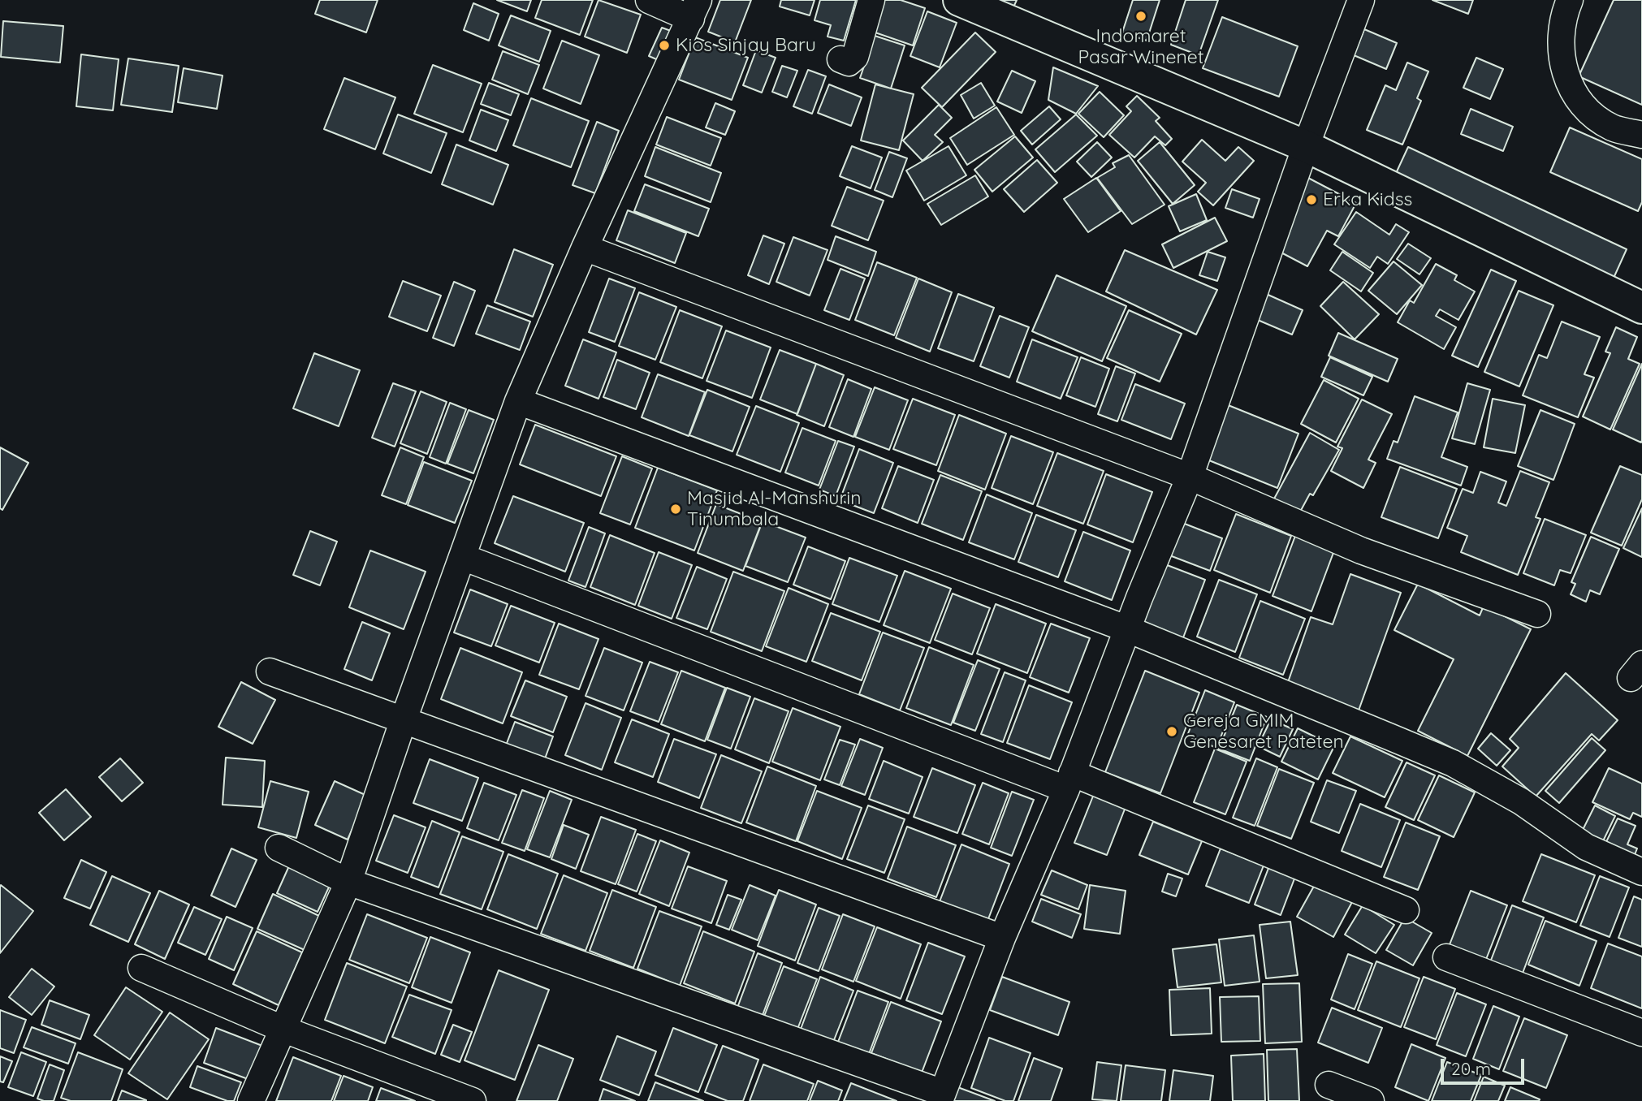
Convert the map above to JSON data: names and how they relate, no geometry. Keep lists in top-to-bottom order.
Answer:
{
  "places": [
    "Indomaret Pasar Winenet",
    "Kios Sinjay Baru",
    "Erka Kidss",
    "Masjid Al-Manshurin Tinumbala",
    "Gereja GMIM Genesaret Pateten"
  ],
  "scale_bar": "20 m"
}
